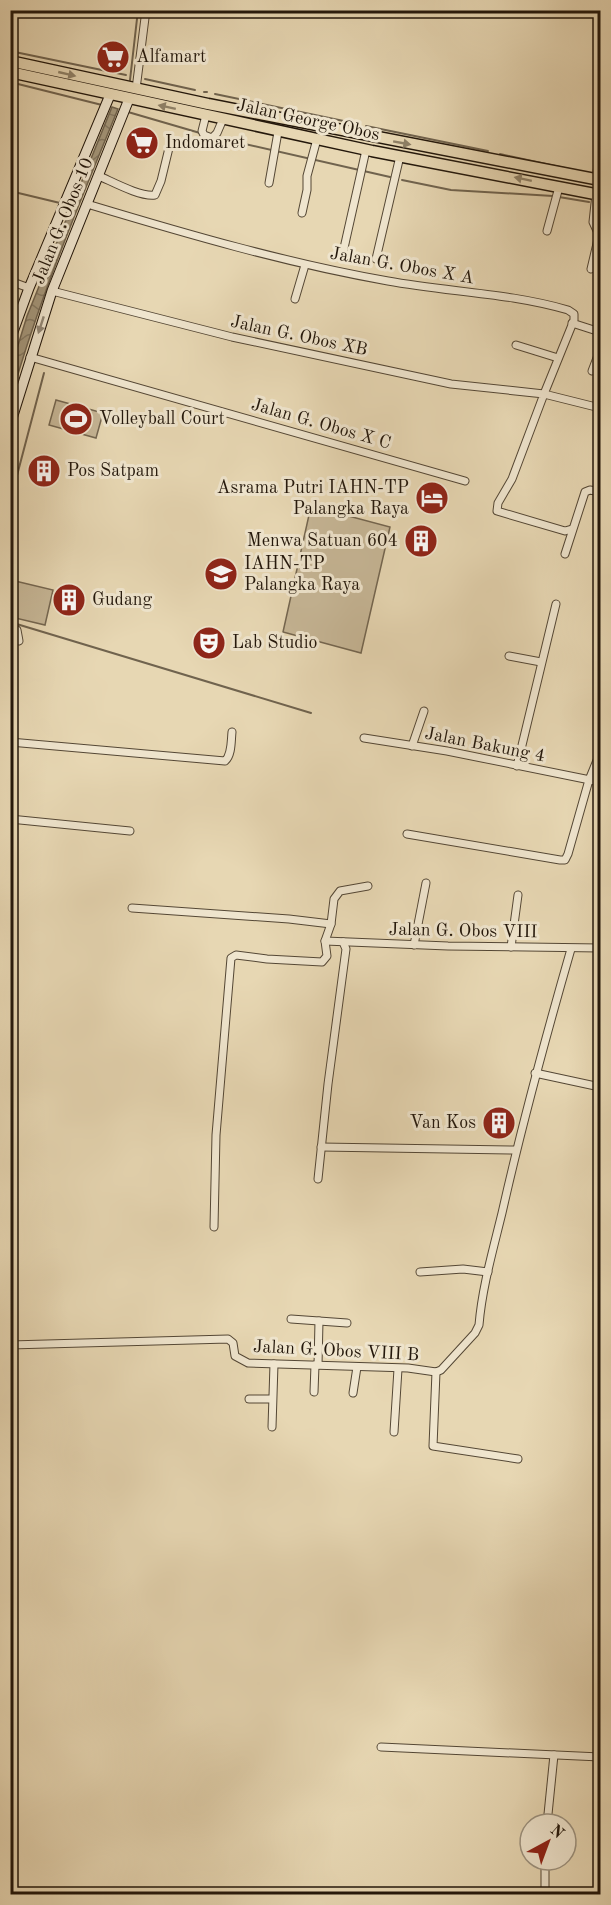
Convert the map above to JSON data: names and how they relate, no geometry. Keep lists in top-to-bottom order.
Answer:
{
  "streets": {
    "main road": ["Jalan George Obos"],
    "street": [
      "Jalan G. Obos 10",
      "Jalan G. Obos X A",
      "Jalan G. Obos XB",
      "Jalan G. Obos X C",
      "Jalan Bakung 4",
      "Jalan G. Obos VIII",
      "Jalan G. Obos VIII B"
    ]
  },
  "crossings": [
    ["Jalan George Obos", "Jalan G. Obos 10"],
    ["Jalan G. Obos 10", "Jalan G. Obos X A"],
    ["Jalan G. Obos 10", "Jalan G. Obos XB"],
    ["Jalan G. Obos 10", "Jalan G. Obos X C"],
    ["Jalan G. Obos VIII", "Jalan G. Obos VIII B"]
  ],
  "places": {
    "supermarket": ["Alfamart", "Indomaret"],
    "sports": ["Volleyball Court"],
    "building": [
      "Pos Satpam",
      "Menwa Satuan 604",
      "Gudang",
      "Van Kos"
    ],
    "hotel": ["Asrama Putri IAHN-TP Palangka Raya"],
    "school or university": ["IAHN-TP Palangka Raya"],
    "theatre": ["Lab Studio"]
  },
  "north": "top right"
}
